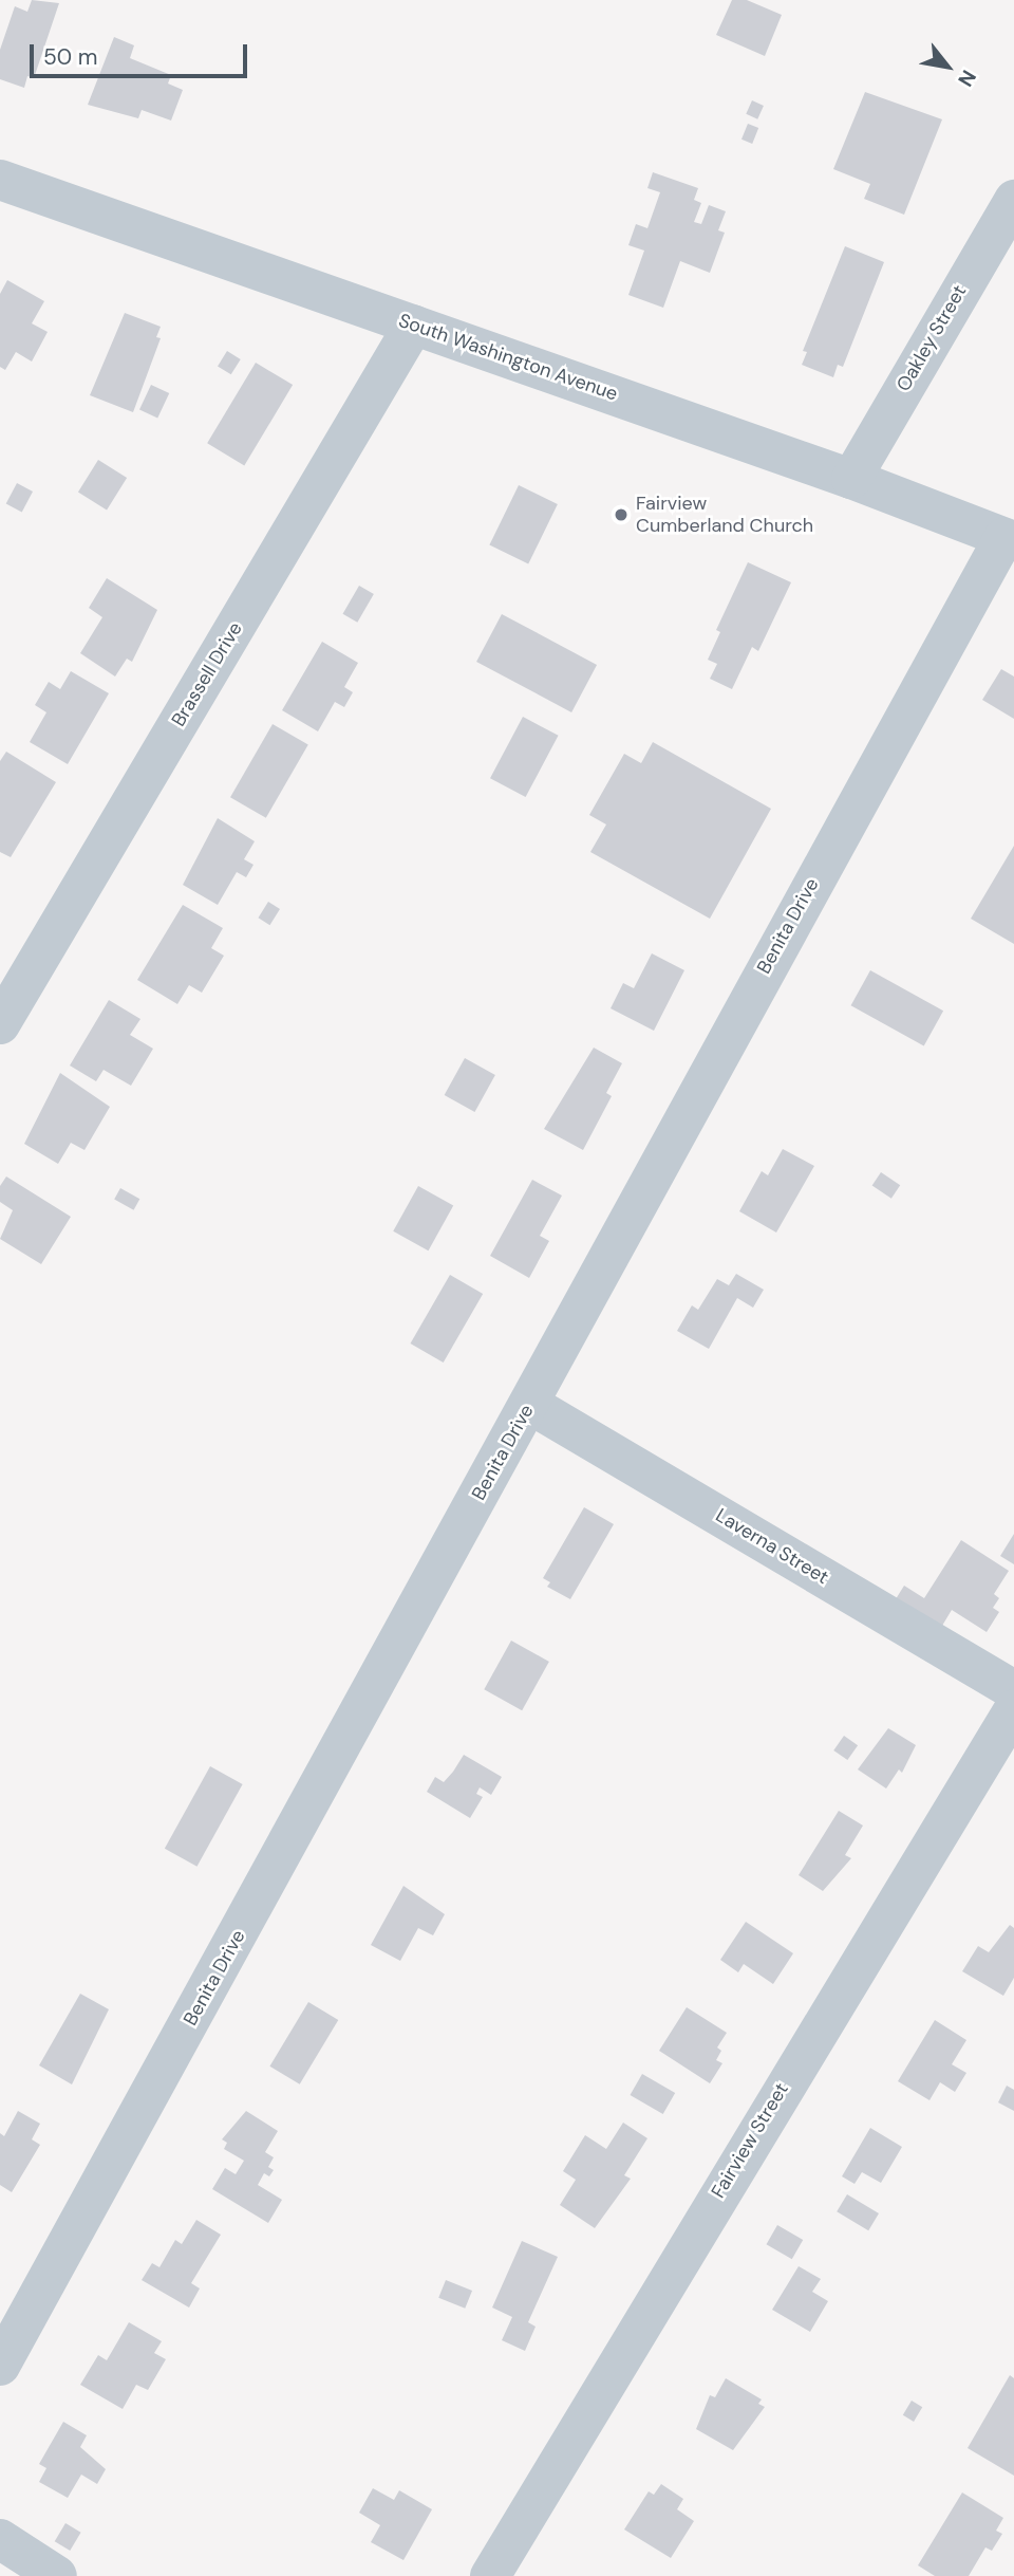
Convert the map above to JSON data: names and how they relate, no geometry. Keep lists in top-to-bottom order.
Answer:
{
  "streets": {
    "street": [
      "Oakley Street",
      "South Washington Avenue",
      "Brassell Drive",
      "Benita Drive",
      "Laverna Street",
      "Fairview Street"
    ]
  },
  "crossings": [
    ["Oakley Street", "South Washington Avenue"],
    ["South Washington Avenue", "Brassell Drive"],
    ["South Washington Avenue", "Benita Drive"],
    ["Benita Drive", "Laverna Street"]
  ],
  "places": ["Fairview Cumberland Church"],
  "scale_bar": "50 m",
  "north": "bottom right"
}
